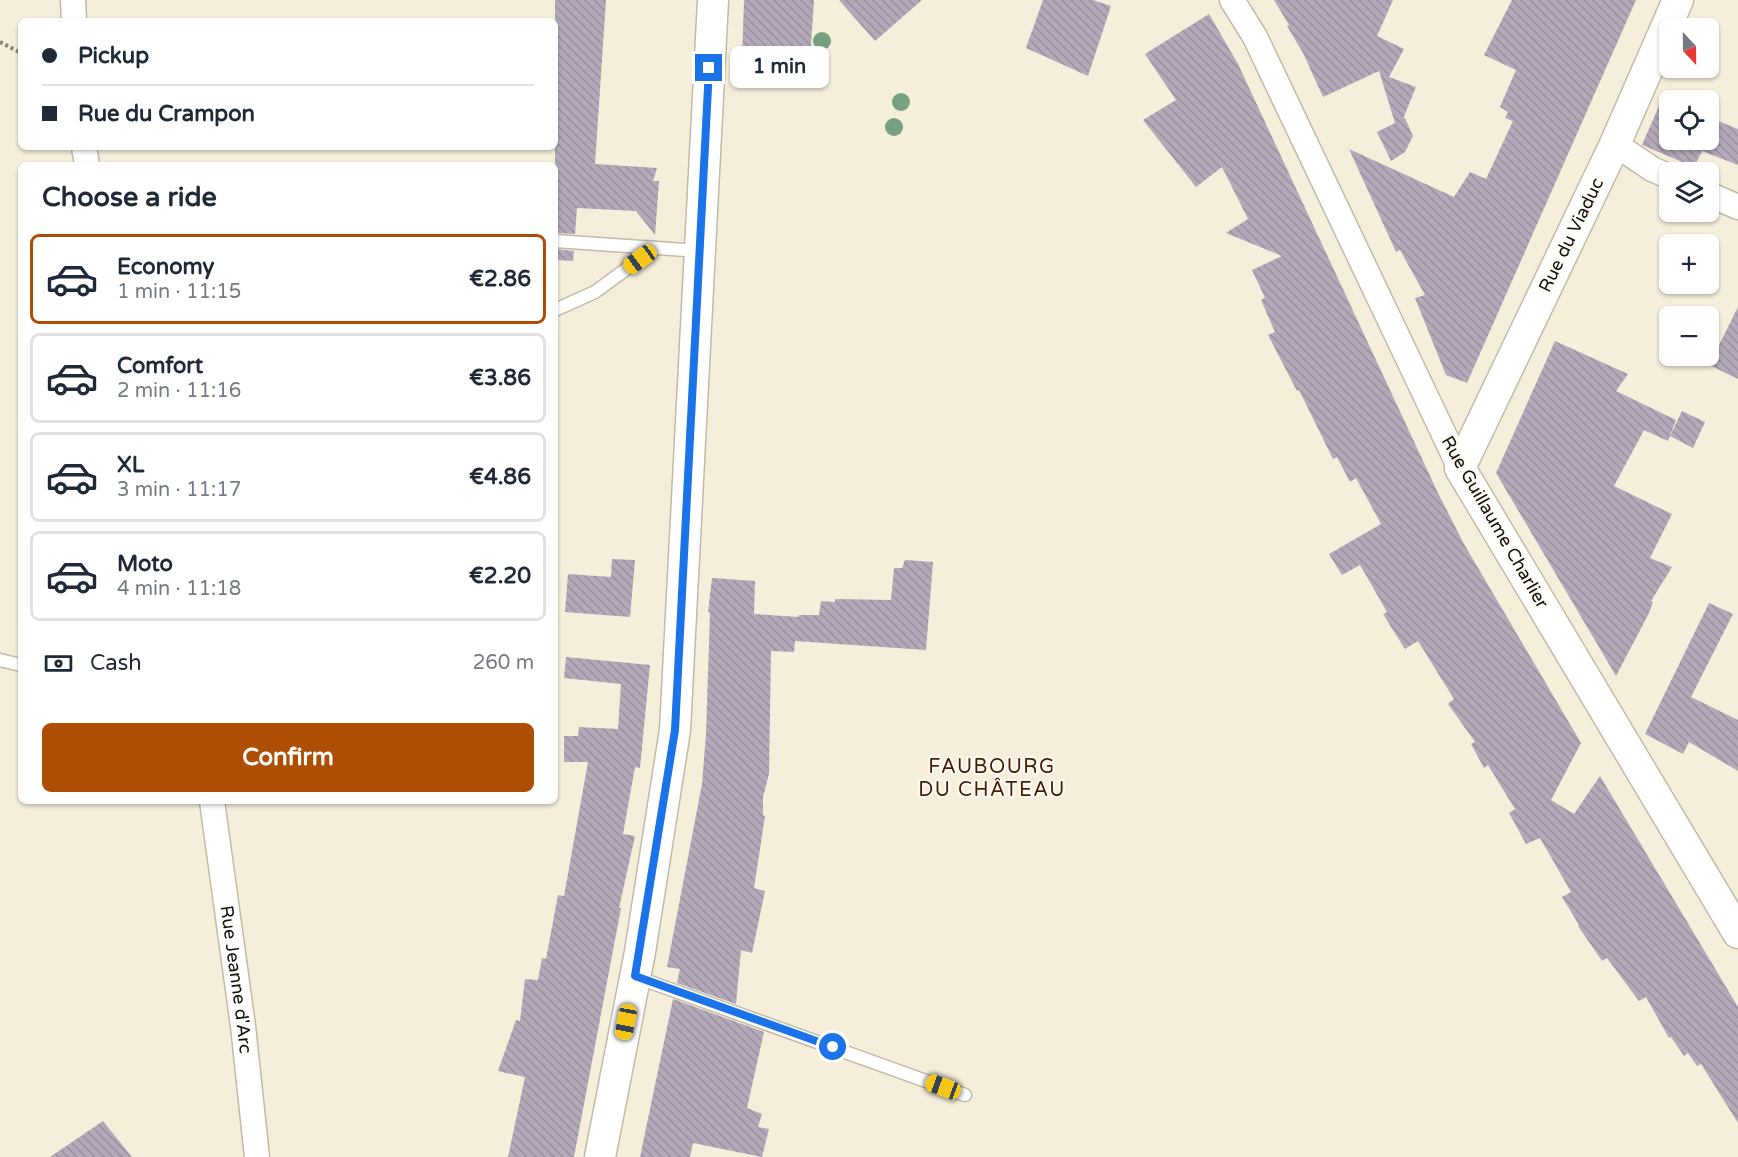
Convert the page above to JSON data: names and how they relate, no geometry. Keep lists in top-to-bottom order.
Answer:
{
  "streets": {
    "street": ["Rue du Viaduc", "Rue Guillaume Charlier", "Rue Jeanne d'Arc"]
  },
  "crossings": [
    ["Rue du Viaduc", "Rue Guillaume Charlier"]
  ],
  "districts": ["FAUBOURG DU CHÂTEAU"],
  "north": "bottom",
  "page": {
    "map_buttons": ["+", "−"],
    "banner": ["Pickup", "Rue du Crampon"],
    "bubble": "1 min",
    "heading": "Choose a ride",
    "list": [
      {
        "name": "Economy",
        "note": "1 min · 11:15",
        "value": "€2.86"
      },
      {
        "name": "Comfort",
        "note": "2 min · 11:16",
        "value": "€3.86"
      },
      {
        "name": "XL",
        "note": "3 min · 11:17",
        "value": "€4.86"
      },
      {
        "name": "Moto",
        "note": "4 min · 11:18",
        "value": "€2.20"
      }
    ],
    "pay": ["Cash", "260 m"],
    "buttons": "Confirm"
  }
}
